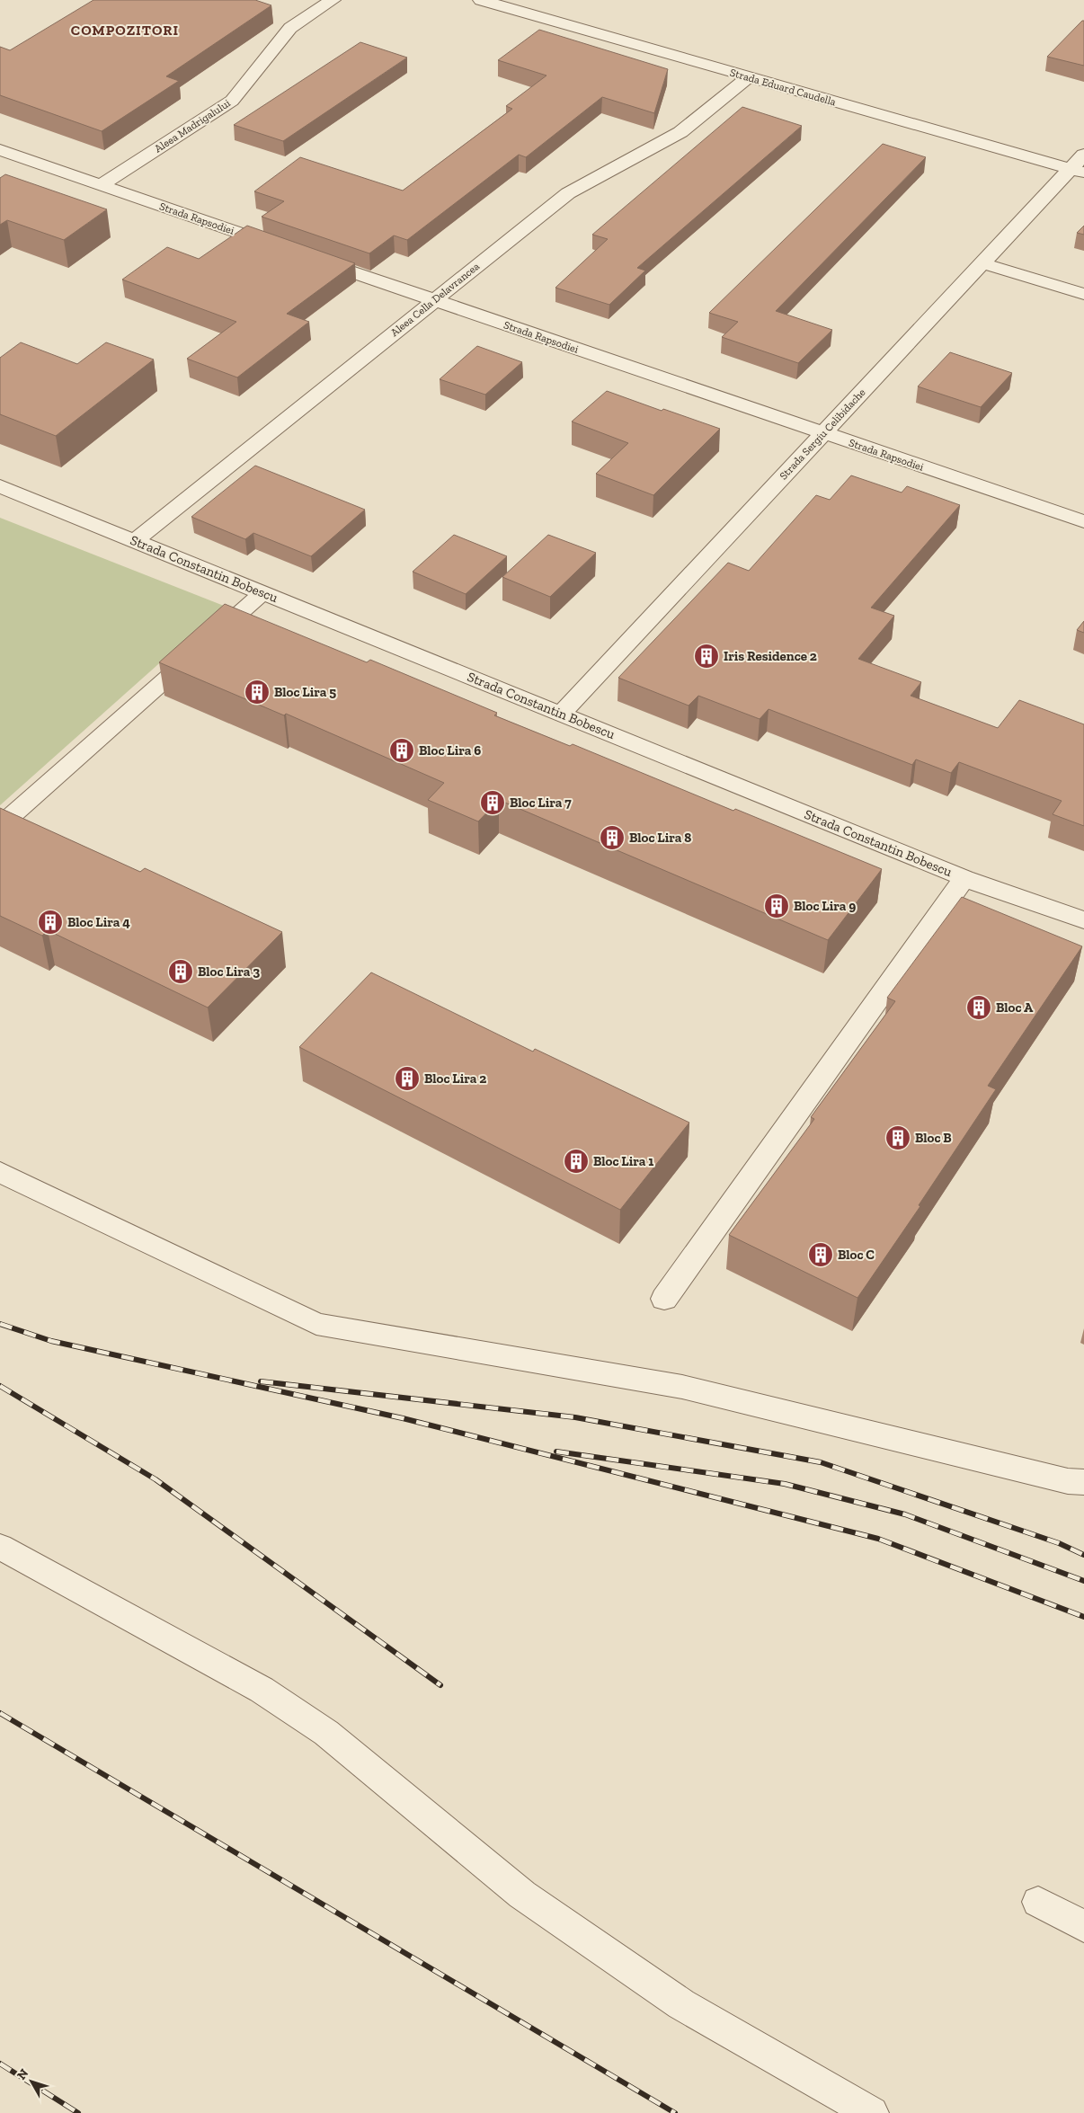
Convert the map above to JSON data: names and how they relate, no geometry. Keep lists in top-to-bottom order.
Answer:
{
  "streets": {
    "street": [
      "Strada Eduard Caudella",
      "Aleea Madrigalului",
      "Strada Rapsodiei",
      "Aleea Cella Delavrancea",
      "Strada Sergiu Celibidache",
      "Strada Constantin Bobescu"
    ]
  },
  "crossings": [
    ["Strada Eduard Caudella", "Aleea Cella Delavrancea"],
    ["Strada Eduard Caudella", "Strada Sergiu Celibidache"],
    ["Aleea Madrigalului", "Strada Rapsodiei"],
    ["Strada Rapsodiei", "Aleea Cella Delavrancea"],
    ["Strada Rapsodiei", "Strada Sergiu Celibidache"],
    ["Aleea Cella Delavrancea", "Strada Constantin Bobescu"],
    ["Strada Sergiu Celibidache", "Strada Constantin Bobescu"]
  ],
  "districts": ["COMPOZITORI"],
  "places": {
    "building": [
      "Iris Residence 2",
      "Bloc Lira 5",
      "Bloc Lira 6",
      "Bloc Lira 7",
      "Bloc Lira 8",
      "Bloc Lira 9",
      "Bloc Lira 4",
      "Bloc Lira 3",
      "Bloc A",
      "Bloc Lira 2",
      "Bloc B",
      "Bloc Lira 1",
      "Bloc C"
    ]
  },
  "north": "top left"
}
